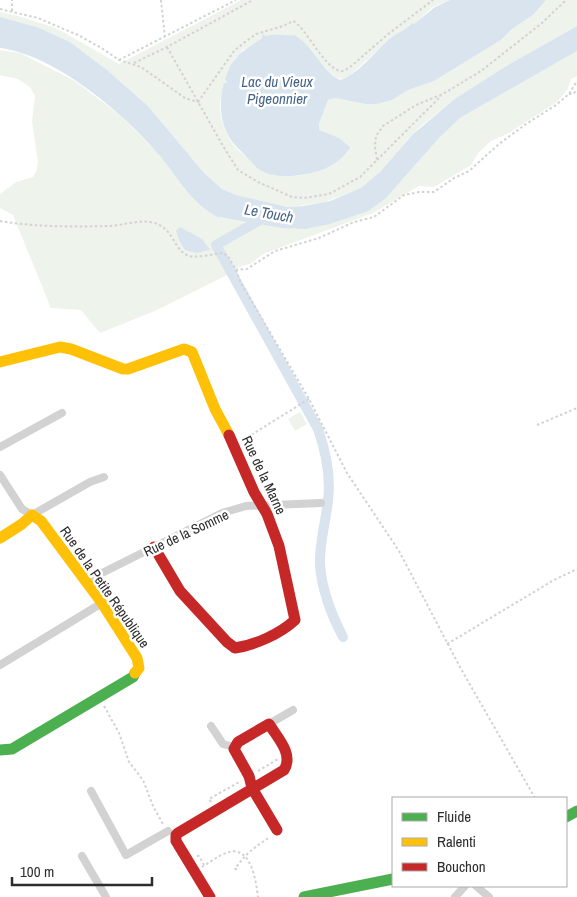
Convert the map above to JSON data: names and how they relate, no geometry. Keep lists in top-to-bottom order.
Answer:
{
  "streets": {
    "street": ["Rue de la Marne", "Rue de la Somme", "Rue de la Petite République"]
  },
  "crossings": [
    ["Rue de la Marne", "Rue de la Somme"],
    ["Rue de la Somme", "Rue de la Petite République"]
  ],
  "water": ["Lac du Vieux Pigeonnier", "Le Touch"],
  "legend": ["Fluide", "Ralenti", "Bouchon"],
  "scale_bar": "100 m"
}
